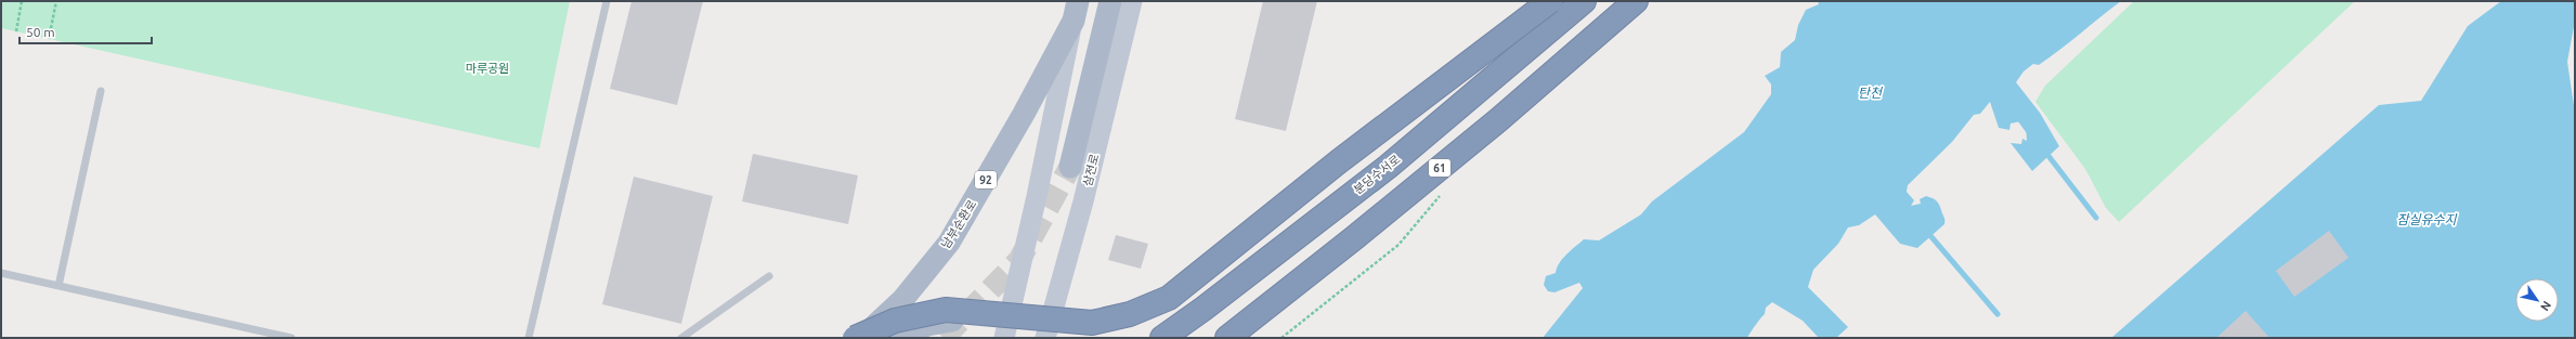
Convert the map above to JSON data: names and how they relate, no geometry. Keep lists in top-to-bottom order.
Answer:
{
  "streets": {
    "highway": ["61", "분당수서로"],
    "main road": ["삼전로", "92", "남부순환로"]
  },
  "water": ["탄천", "잠실유수지"],
  "parks": ["마루공원"],
  "scale_bar": "50 m",
  "north": "bottom right"
}
